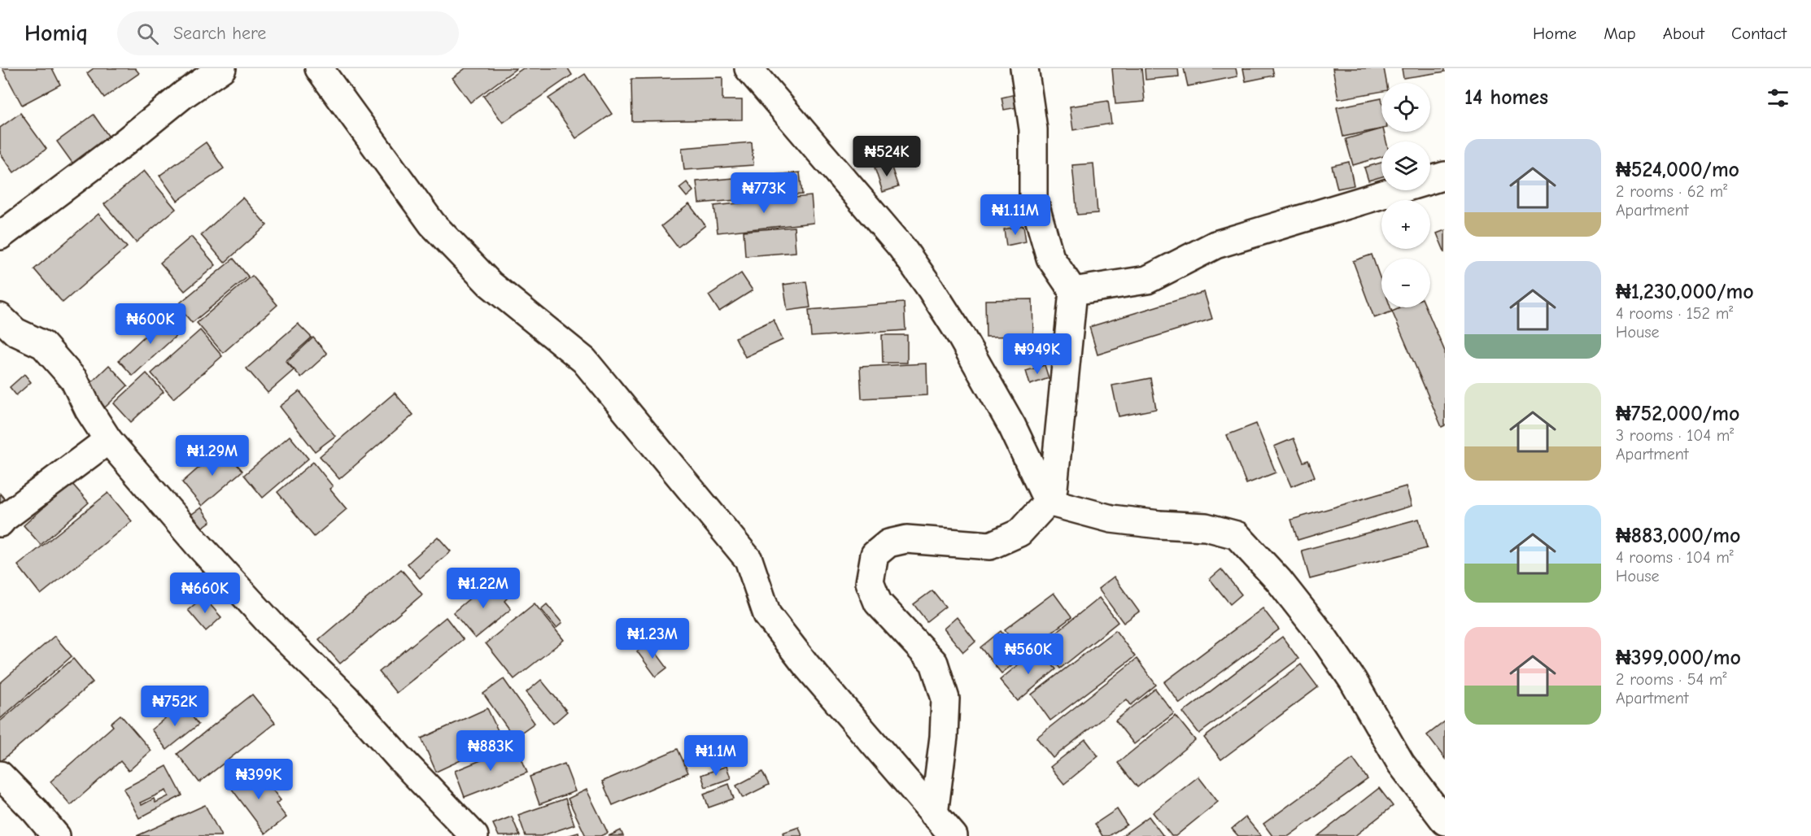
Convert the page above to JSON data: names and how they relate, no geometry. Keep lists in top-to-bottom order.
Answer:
{
  "page": {
    "header": "Homiq",
    "search": "Search here",
    "nav": [
      "Home",
      "Map",
      "About",
      "Contact"
    ],
    "heading": "14 homes",
    "map_buttons": ["+", "−"],
    "list": [
      {
        "name": "₦524,000/mo",
        "note": "2 rooms · 62 m² · Apartment"
      },
      {
        "name": "₦1,230,000/mo",
        "note": "4 rooms · 152 m² · House"
      },
      {
        "name": "₦752,000/mo",
        "note": "3 rooms · 104 m² · Apartment"
      },
      {
        "name": "₦883,000/mo",
        "note": "4 rooms · 104 m² · House"
      },
      {
        "name": "₦399,000/mo",
        "note": "2 rooms · 54 m² · Apartment"
      }
    ],
    "price": [
      "₦524K",
      "₦773K",
      "₦1.11M",
      "₦600K",
      "₦949K",
      "₦1.29M",
      "₦1.22M",
      "₦660K",
      "₦1.23M",
      "₦560K",
      "₦752K",
      "₦883K",
      "₦1.1M",
      "₦399K"
    ]
  }
}
